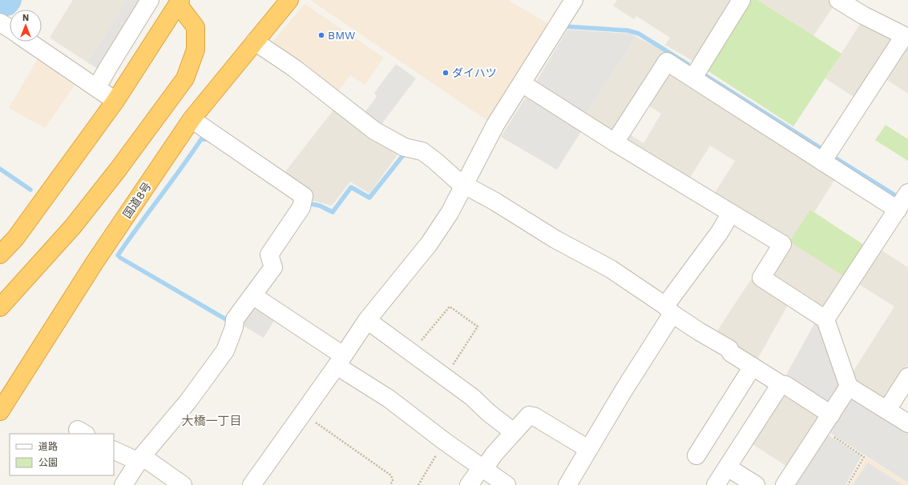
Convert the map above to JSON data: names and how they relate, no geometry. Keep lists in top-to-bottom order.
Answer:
{
  "streets": {
    "highway": ["国道8号"]
  },
  "districts": ["大橋一丁目"],
  "places": ["BMW", "ダイハツ"],
  "legend": ["道路", "公園"],
  "north": "top"
}
